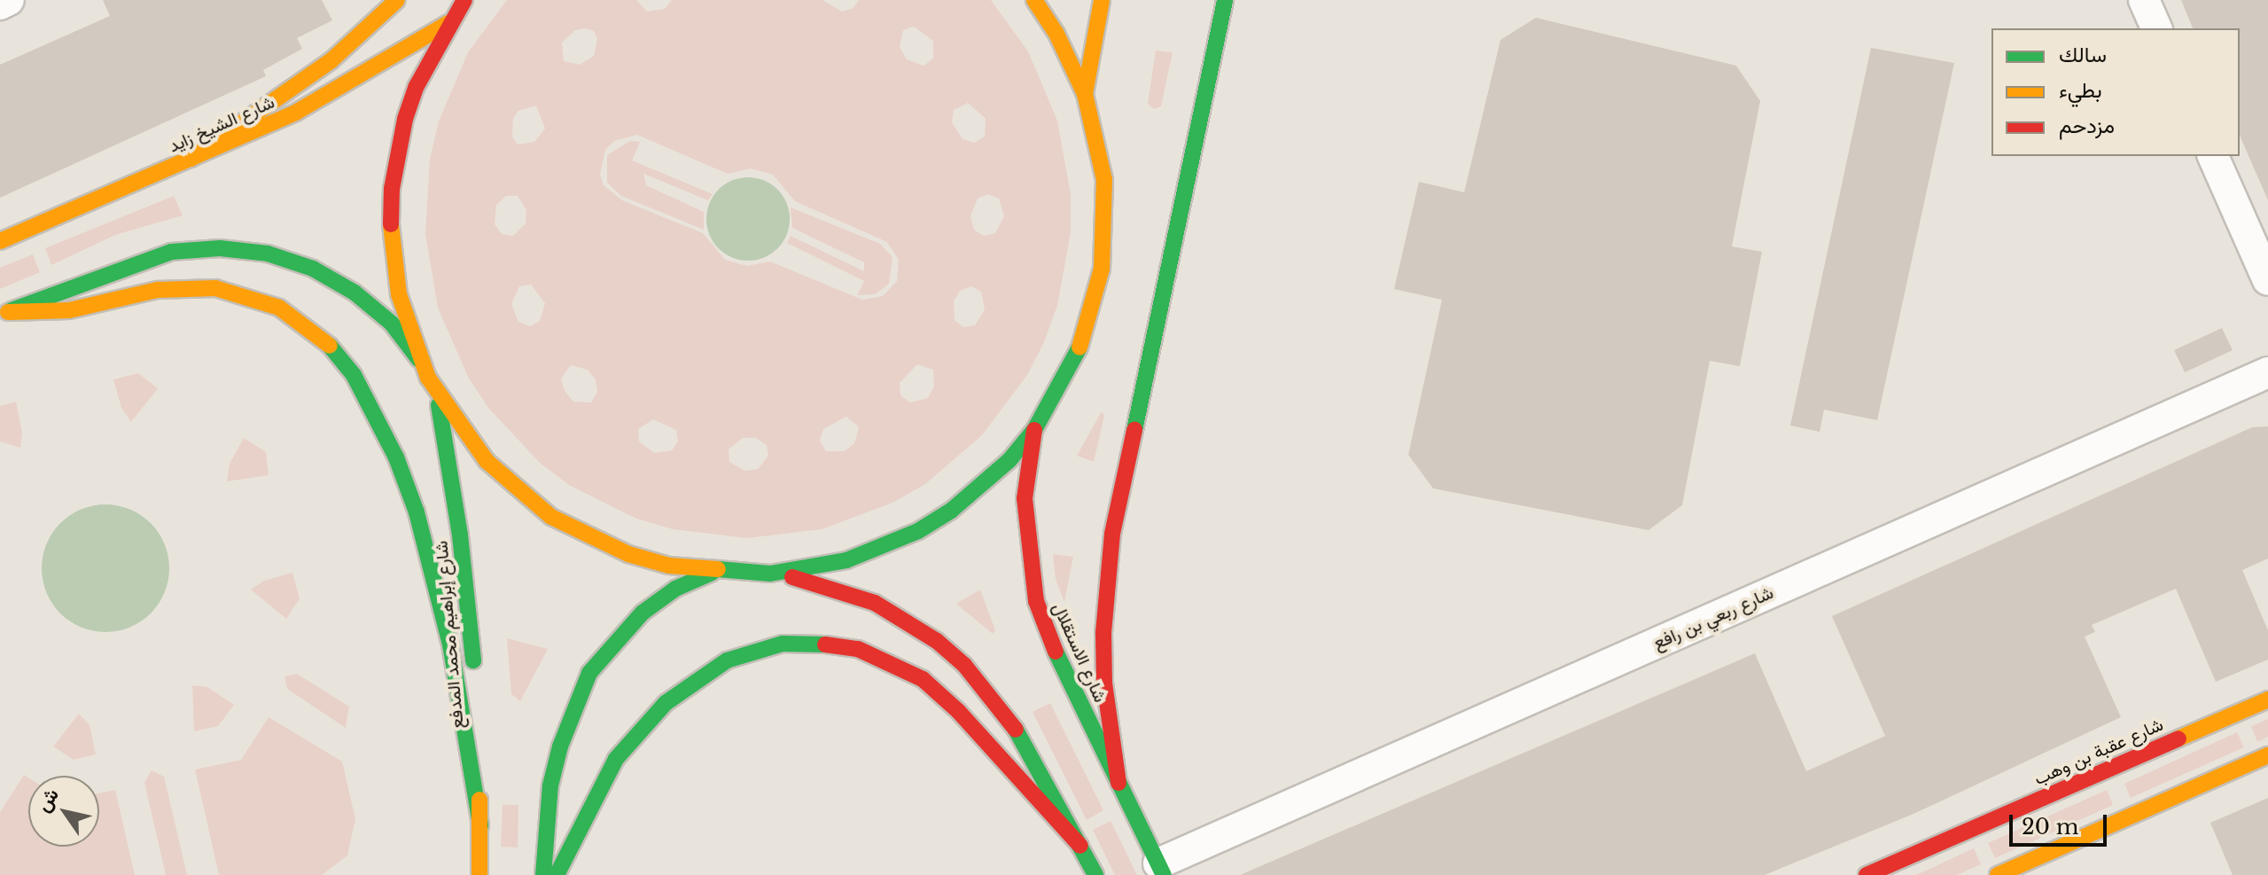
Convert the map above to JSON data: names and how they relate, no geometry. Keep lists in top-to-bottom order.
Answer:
{
  "streets": {
    "main road": [
      "شارع الشيخ زايد",
      "شارع إبراهيم محمد المدفع",
      "شارع الاستقلال",
      "شارع عقبة بن وهب"
    ],
    "street": ["شارع ربعي بن رافع"]
  },
  "crossings": [
    ["شارع ربعي بن رافع", "شارع الاستقلال"]
  ],
  "legend": ["سالك", "بطيء", "مزدحم"],
  "scale_bar": "20 m",
  "north": "top left"
}
